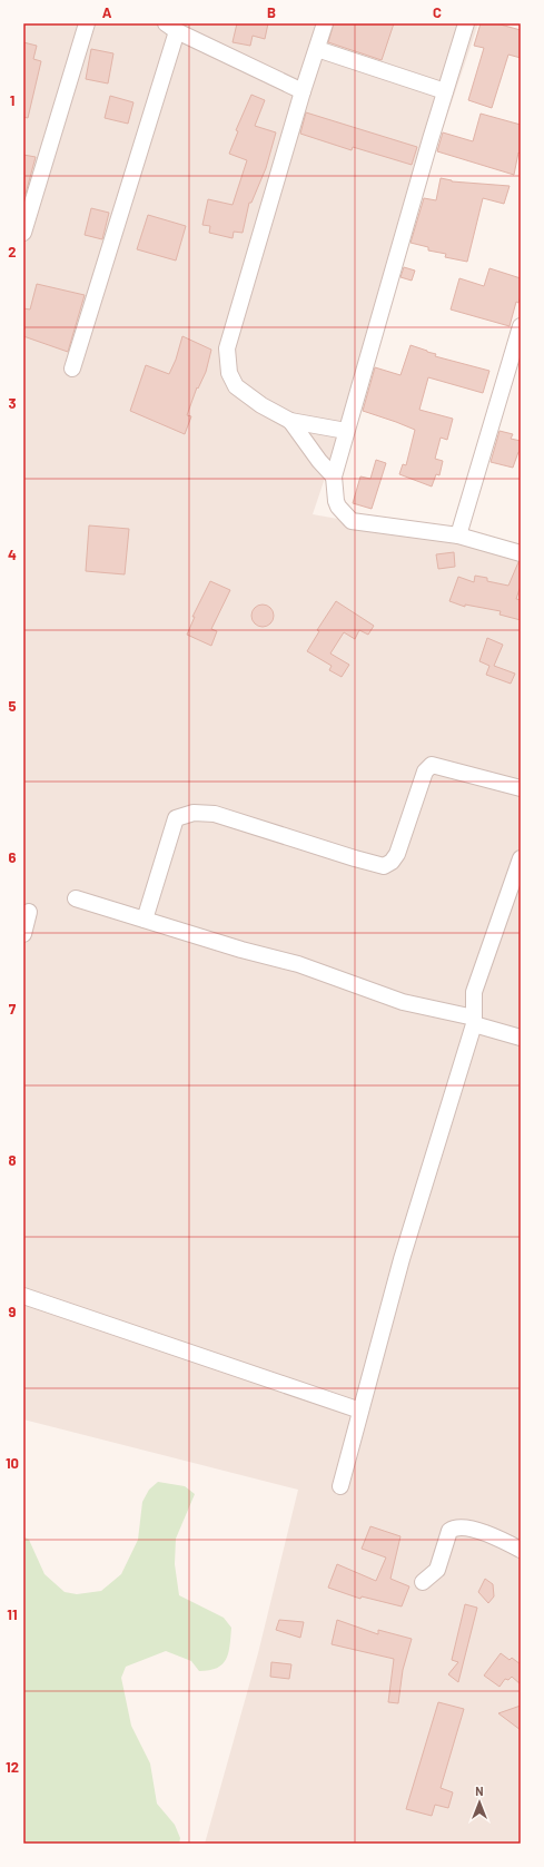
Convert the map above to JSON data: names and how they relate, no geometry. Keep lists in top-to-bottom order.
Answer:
{
  "north": "top",
  "grid": {
    "columns": ["A", "B", "C"],
    "rows": [
      "1",
      "2",
      "3",
      "4",
      "5",
      "6",
      "7",
      "8",
      "9",
      "10",
      "11",
      "12"
    ]
  }
}
